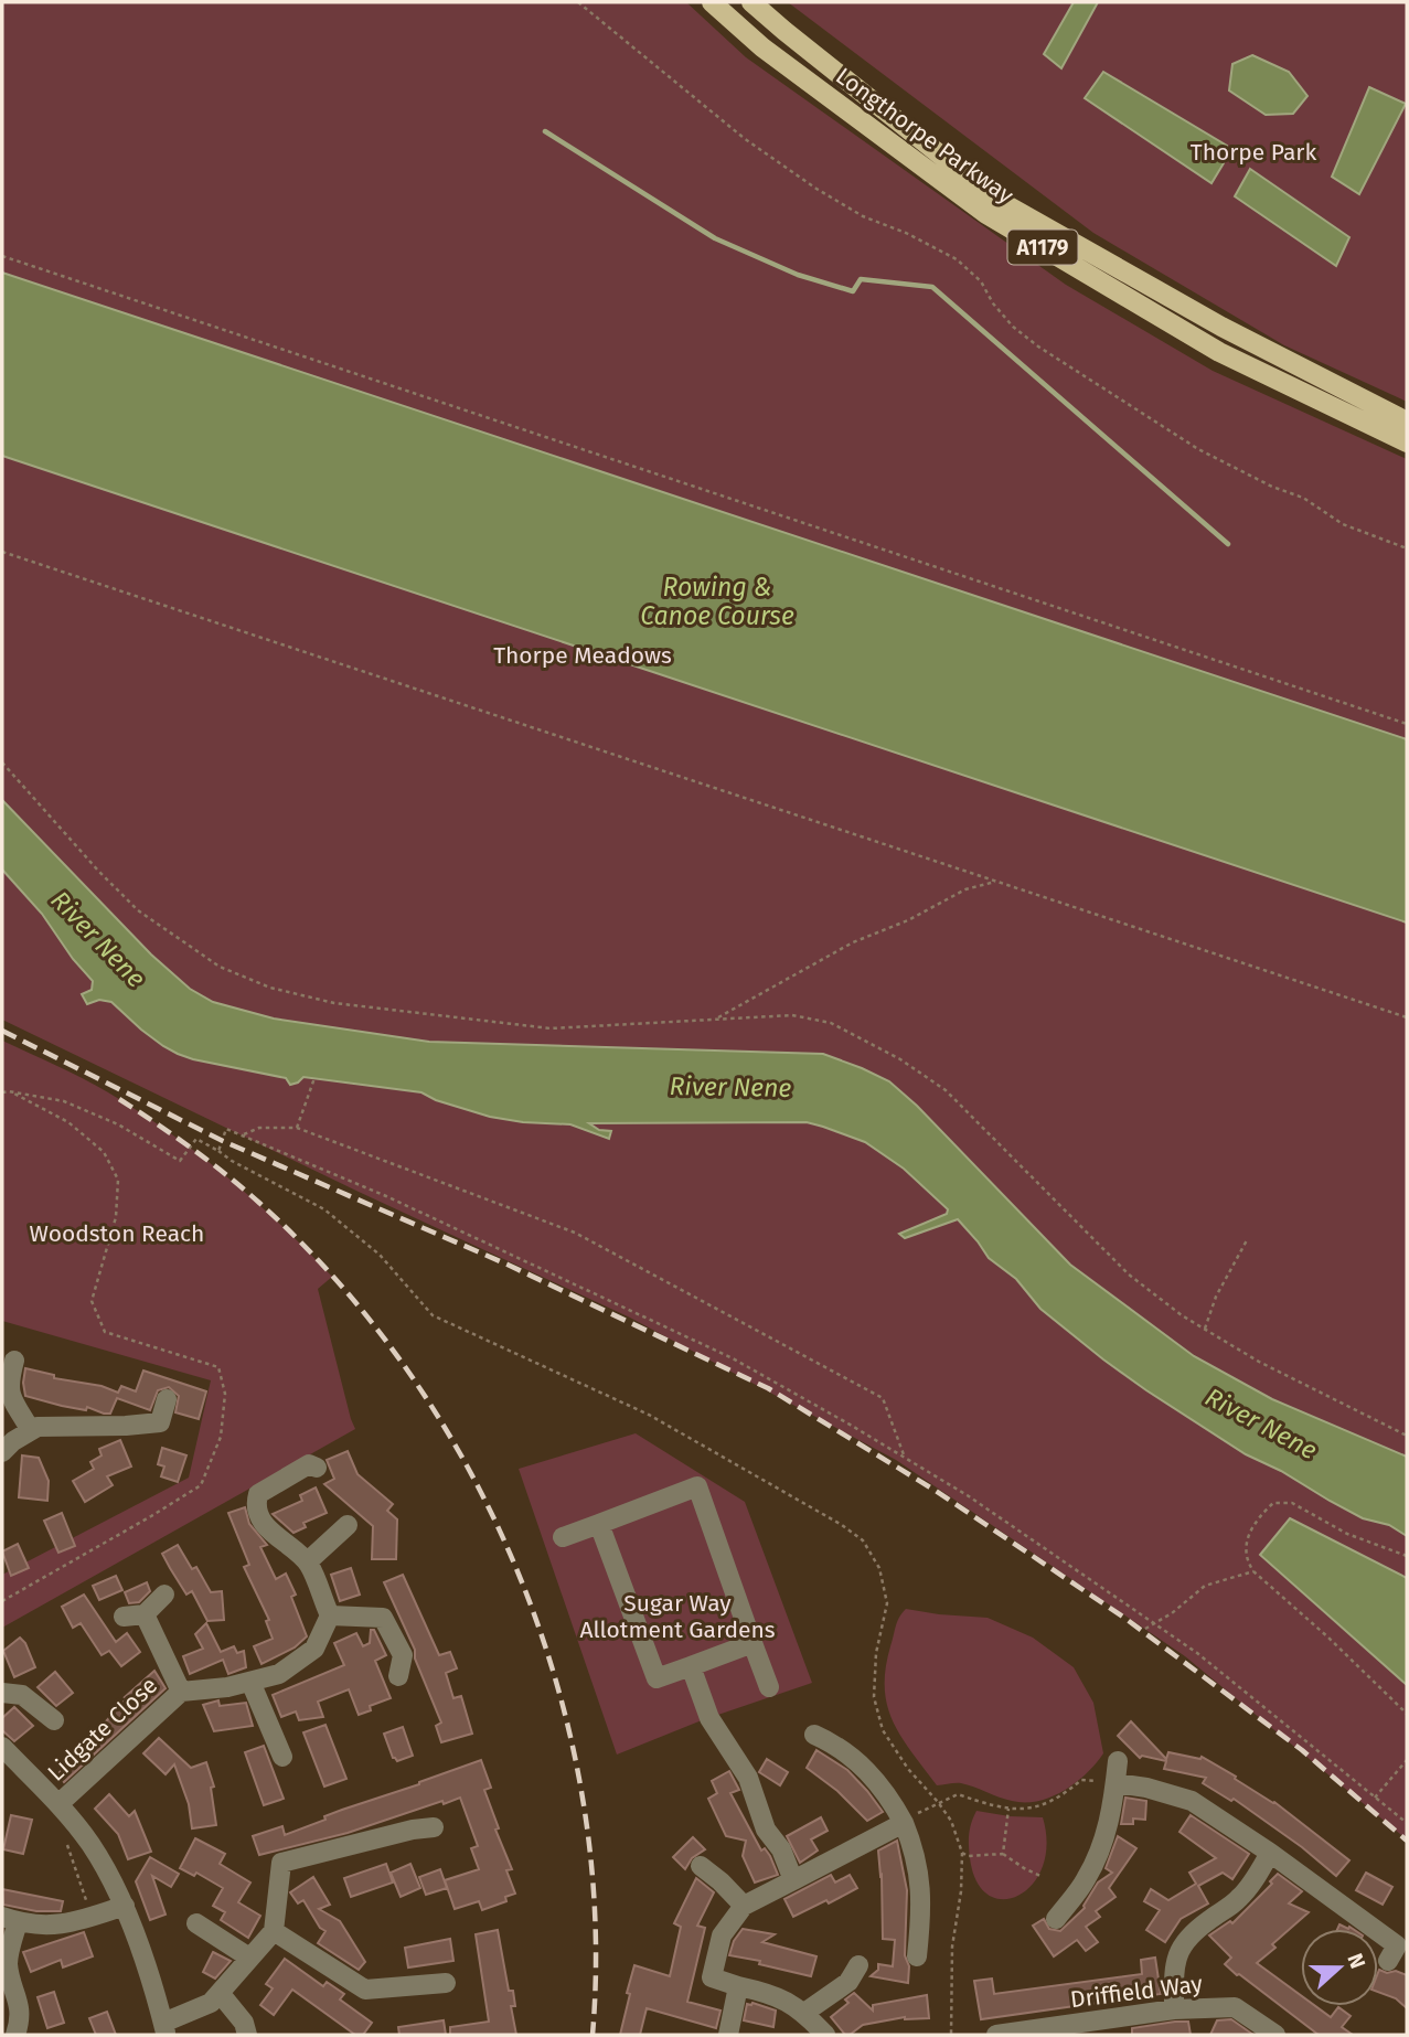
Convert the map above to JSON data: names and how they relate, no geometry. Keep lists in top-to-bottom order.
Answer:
{
  "streets": {
    "main road": ["Longthorpe Parkway", "A1179"],
    "street": ["Lidgate Close", "Driffield Way"]
  },
  "water": ["Rowing & Canoe Course", "River Nene"],
  "parks": [
    "Thorpe Park",
    "Thorpe Meadows",
    "Woodston Reach",
    "Sugar Way Allotment Gardens"
  ],
  "north": "right"
}
